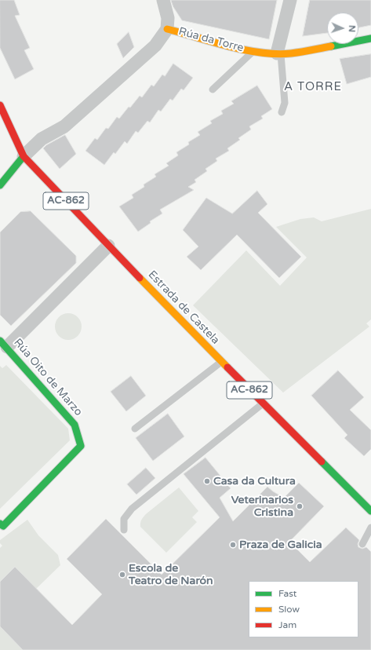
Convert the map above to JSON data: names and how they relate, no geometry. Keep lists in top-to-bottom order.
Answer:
{
  "streets": {
    "main road": [
      "Rúa da Torre",
      "AC-862",
      "Estrada de Castela",
      "Rúa Oito de Marzo"
    ]
  },
  "crossings": [
    ["Rúa da Torre", "Estrada de Castela"]
  ],
  "districts": ["A TORRE"],
  "places": [
    "Casa da Cultura",
    "Veterinarios Cristina",
    "Praza de Galicia",
    "Escola de Teatro de Narón"
  ],
  "legend": ["Fast", "Slow", "Jam"],
  "north": "right"
}
